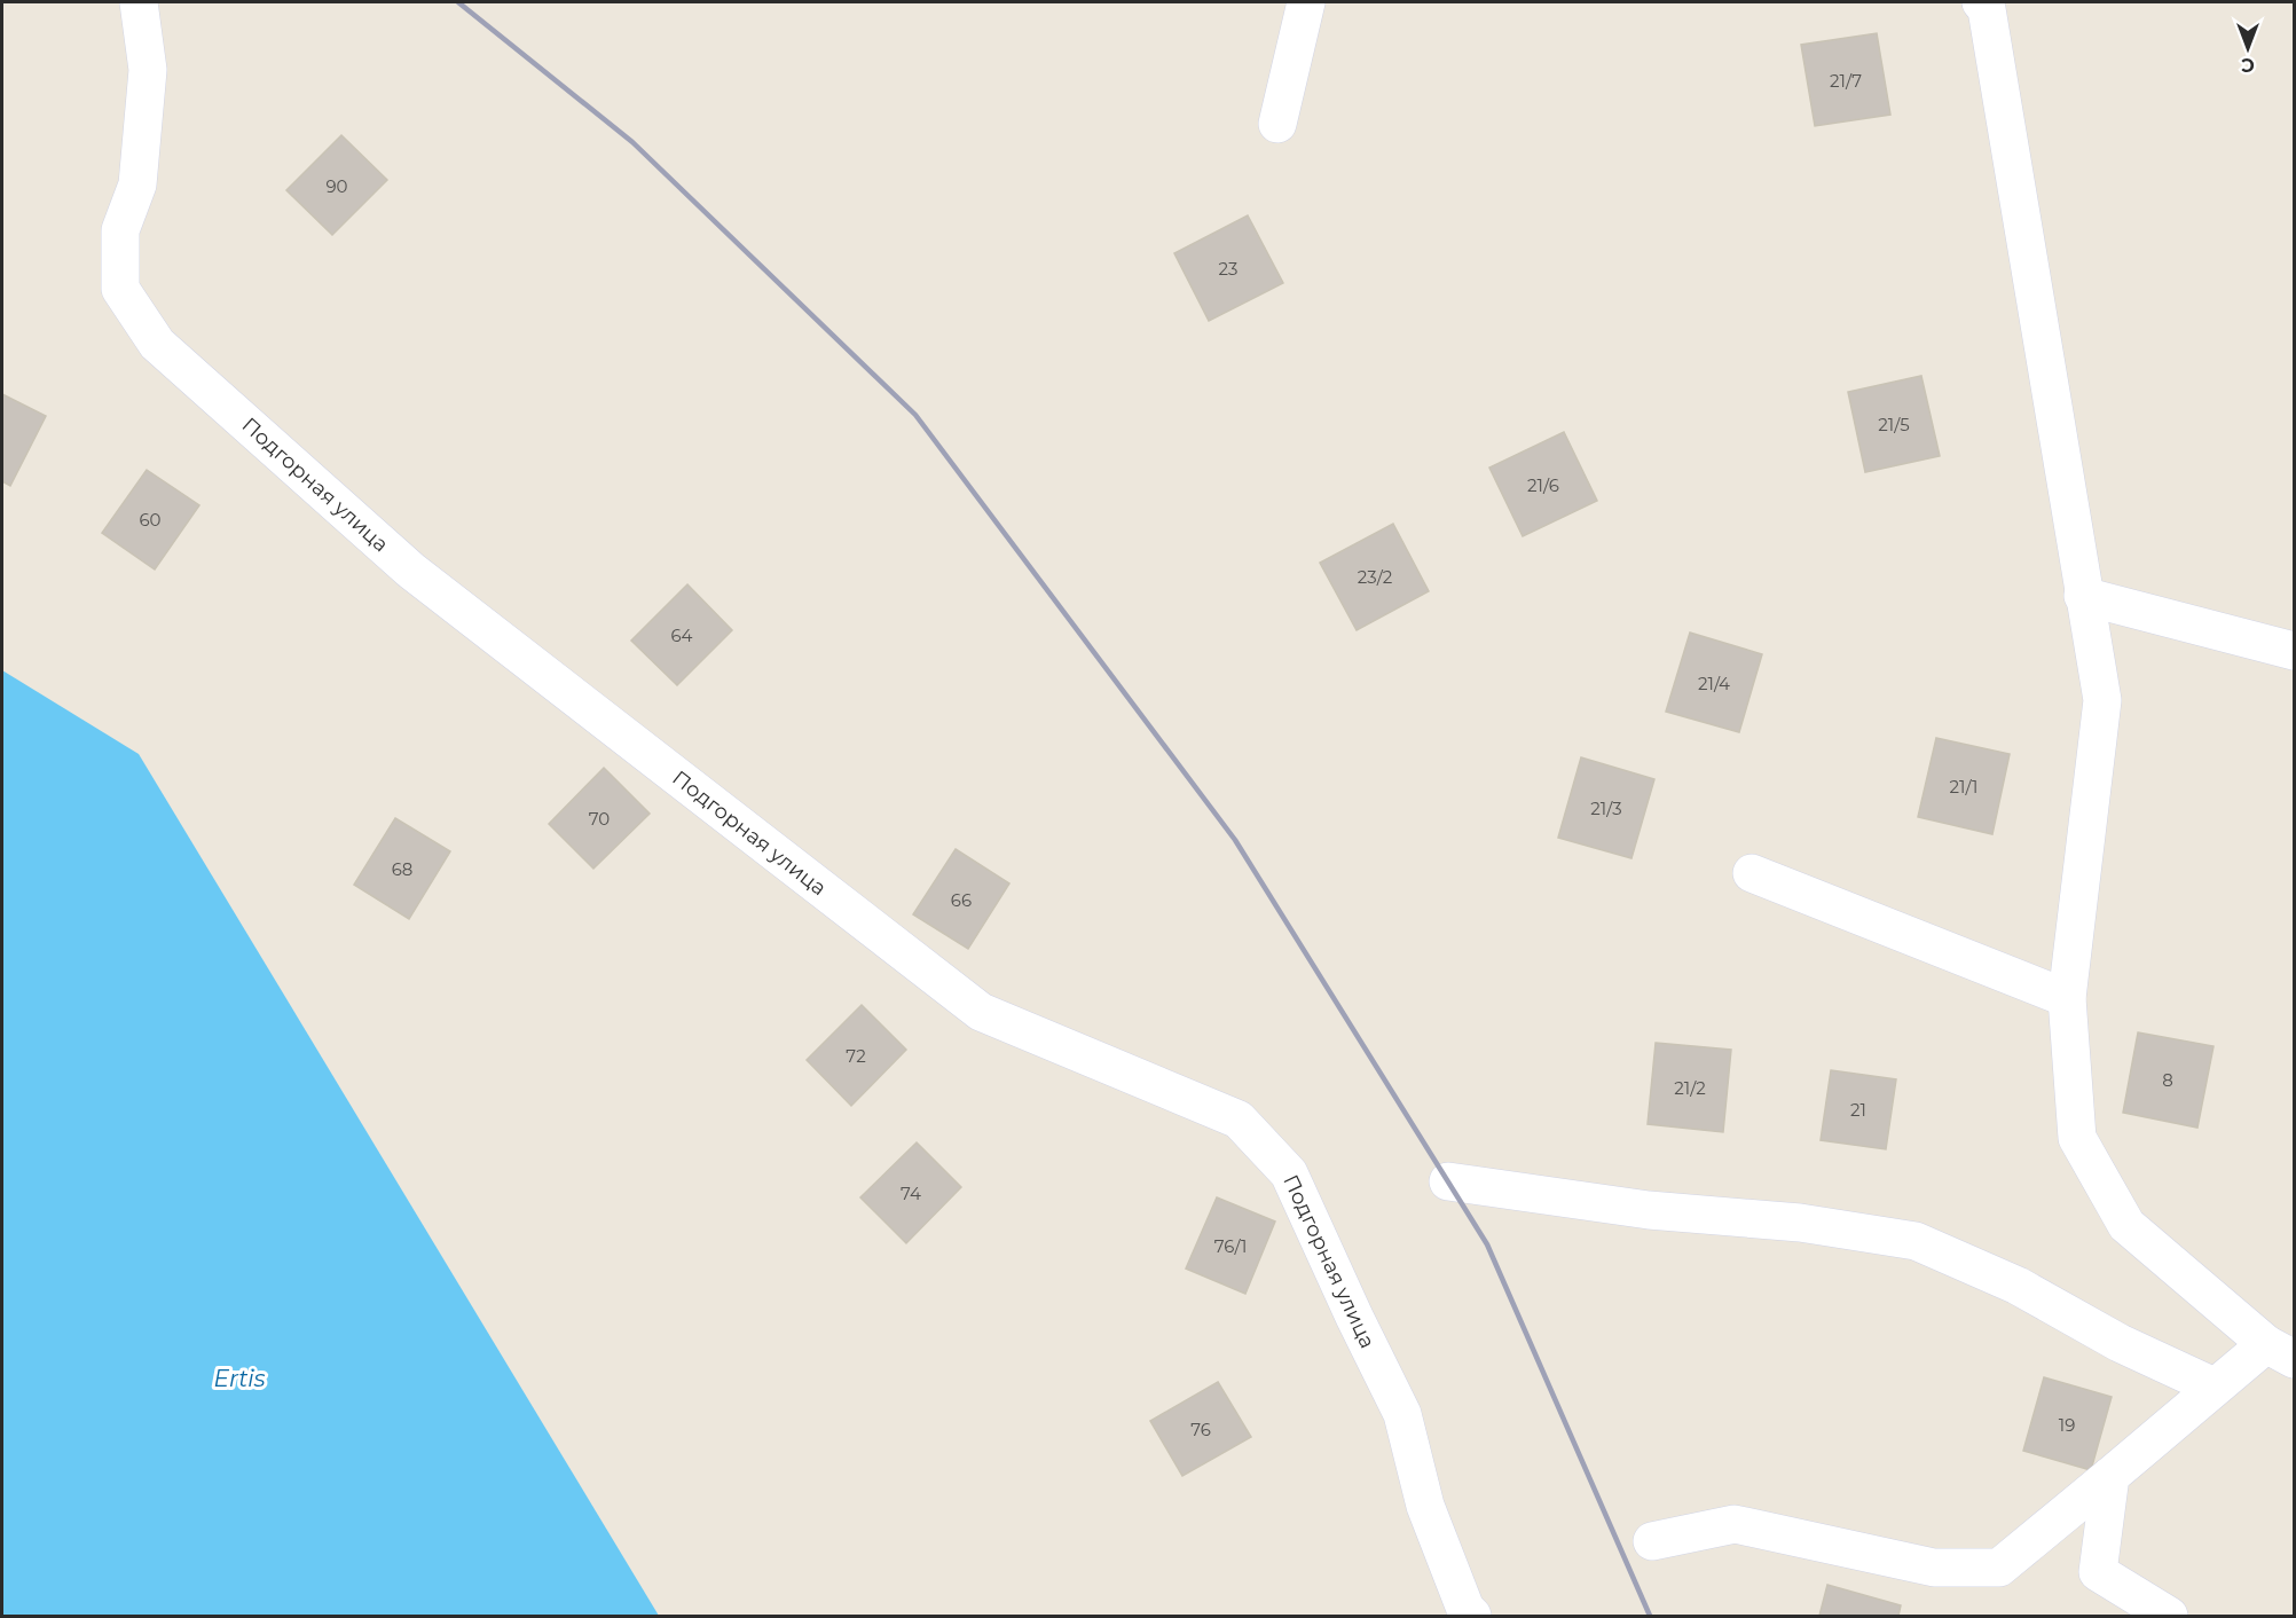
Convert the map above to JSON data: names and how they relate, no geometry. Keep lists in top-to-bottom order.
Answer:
{
  "streets": {
    "street": ["Подгорная улица"]
  },
  "water": ["Ertis"],
  "house_numbers": [
    "21/7",
    "90",
    "23",
    "21/5",
    "21/6",
    "60",
    "23/2",
    "64",
    "21/4",
    "21/1",
    "21/3",
    "70",
    "68",
    "66",
    "72",
    "8",
    "21/2",
    "21",
    "74",
    "76/1",
    "19",
    "76"
  ],
  "north": "bottom"
}
